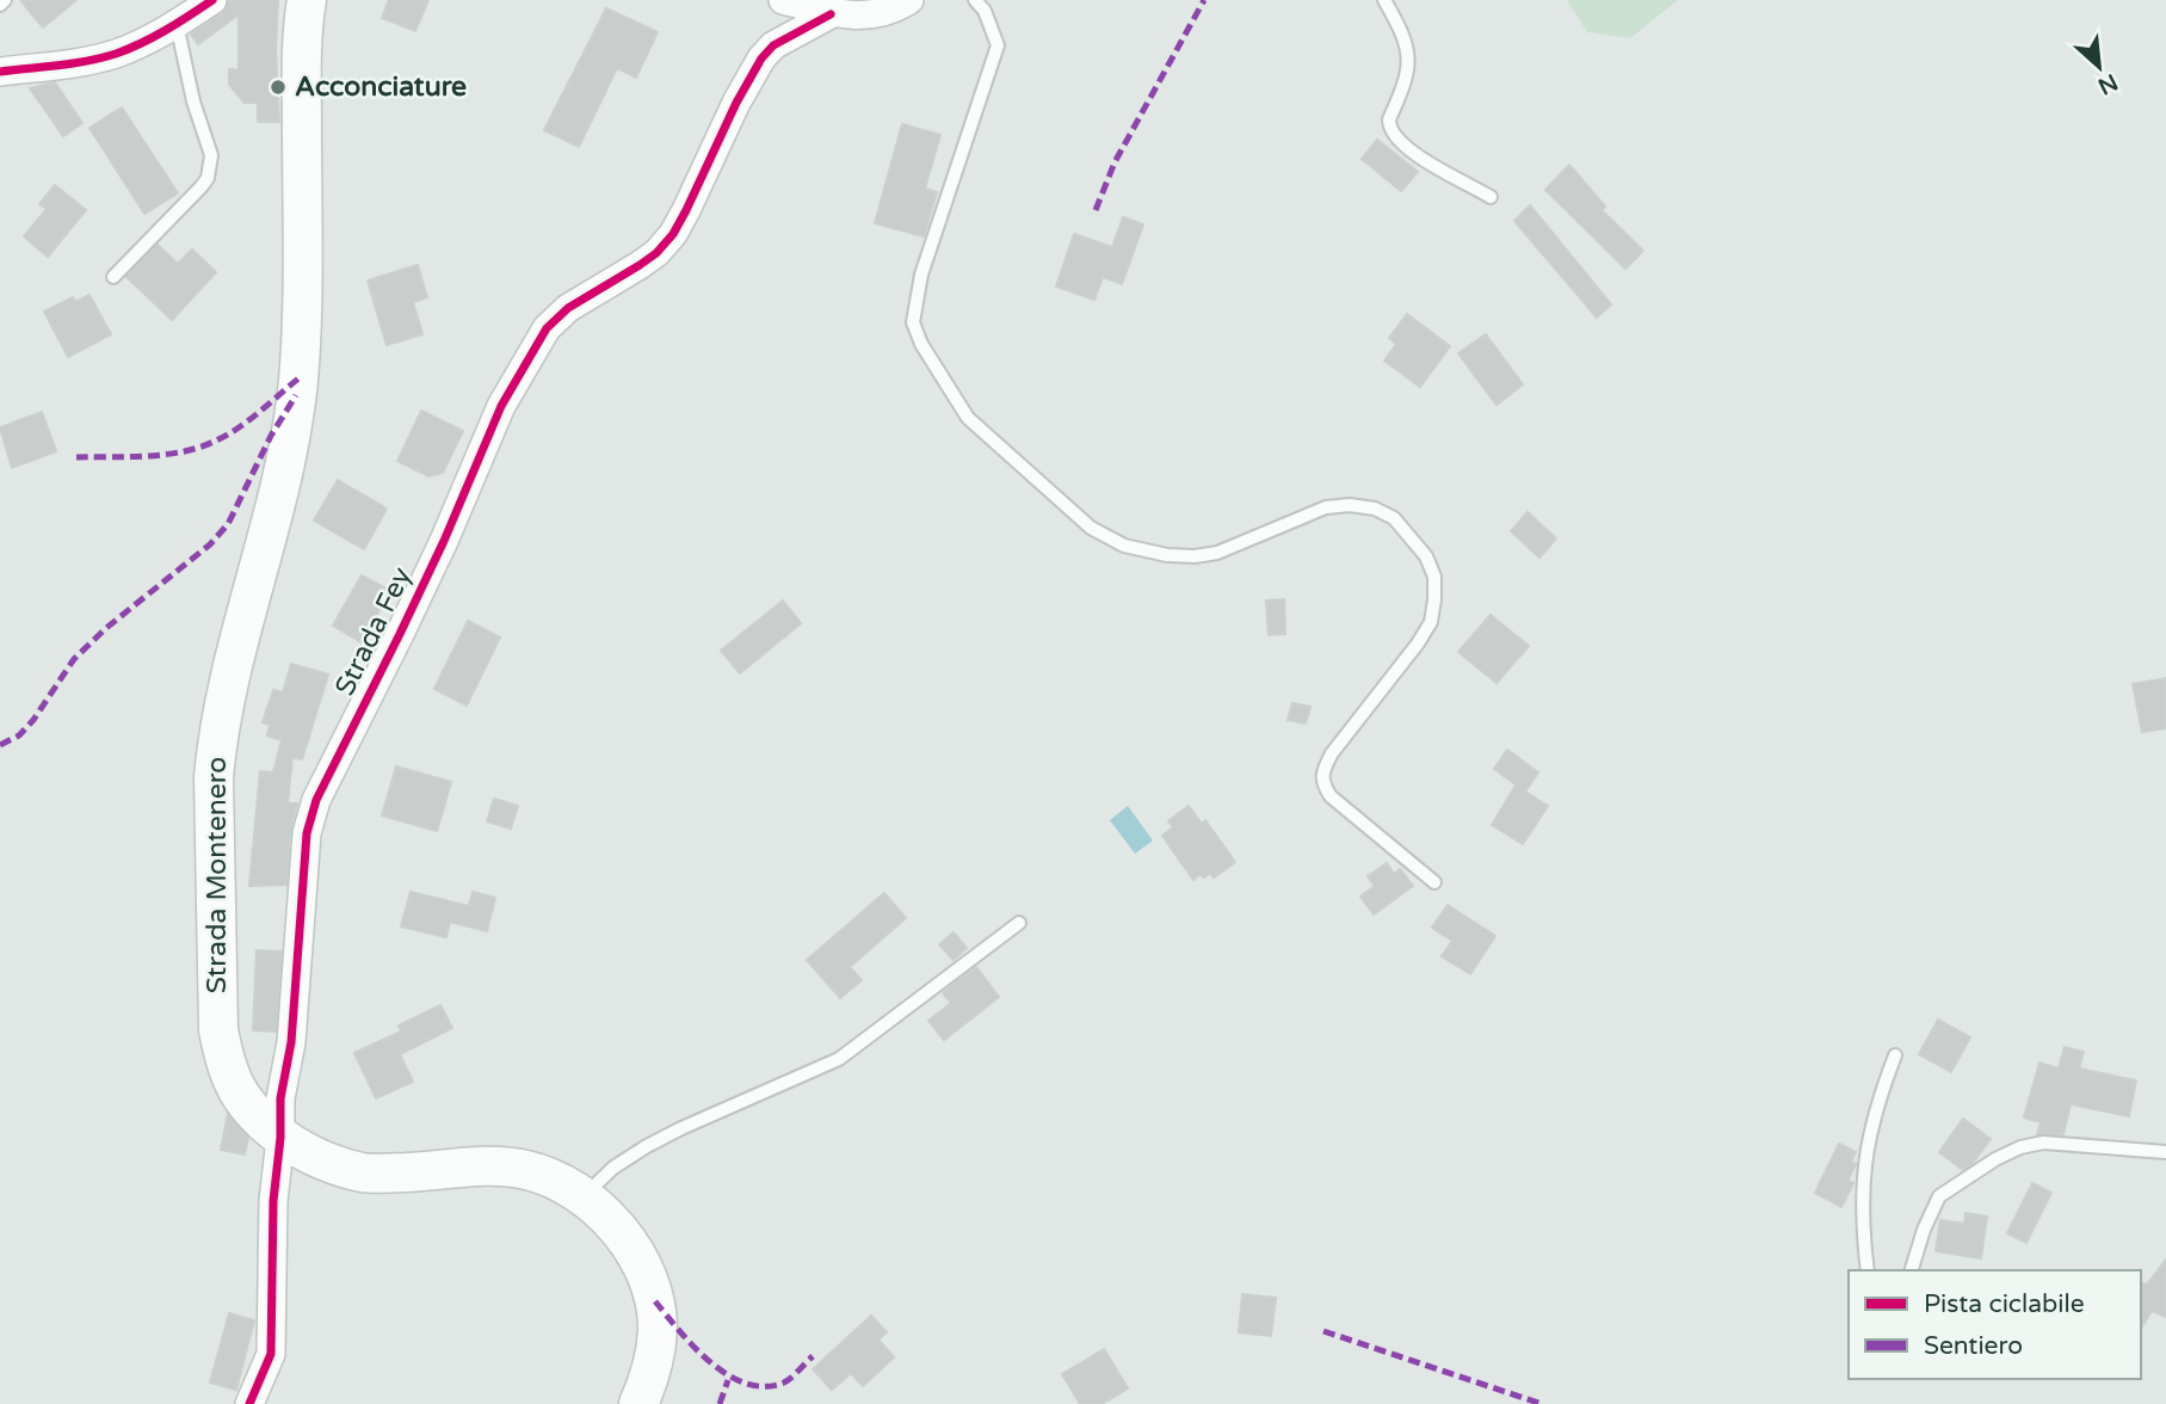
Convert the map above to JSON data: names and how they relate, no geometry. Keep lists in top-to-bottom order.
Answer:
{
  "streets": {
    "main road": ["Strada Montenero"],
    "street": ["Strada Fey"]
  },
  "crossings": [
    ["Strada Fey", "Strada Montenero"]
  ],
  "places": ["Acconciature"],
  "legend": ["Pista ciclabile", "Sentiero"],
  "north": "bottom right"
}
